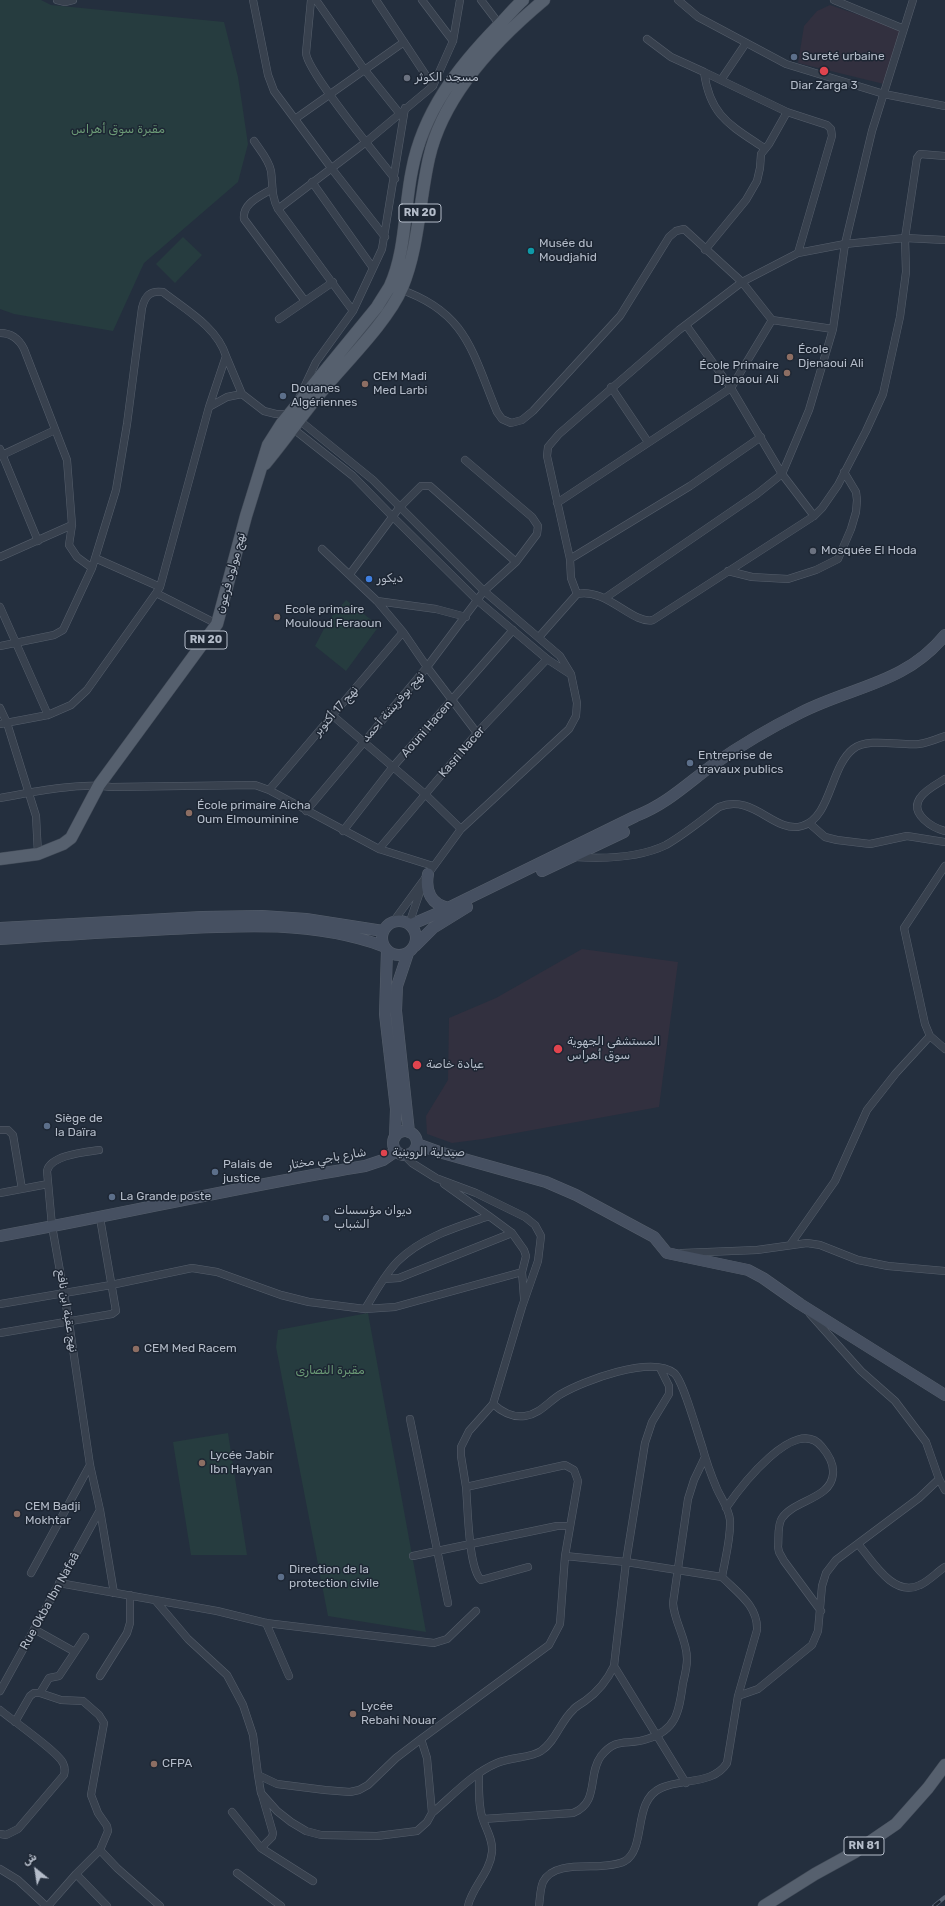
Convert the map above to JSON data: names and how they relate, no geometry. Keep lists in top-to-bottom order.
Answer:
{
  "streets": {
    "main road": ["RN 20", "نهج مولود فرعون", "RN 81"],
    "street": [
      "نهج بوفريشة أحمد",
      "نهج 17 أكتوبر",
      "Aouni Hacen",
      "Kasri Nacer",
      "شارع باجي مختار",
      "نهج عقبة ابن نافع",
      "Rue Okba Ibn Nafaâ"
    ]
  },
  "crossings": [
    ["RN 20", "نهج مولود فرعون"],
    ["شارع باجي مختار", "نهج عقبة ابن نافع"],
    ["نهج عقبة ابن نافع", "Rue Okba Ibn Nafaâ"]
  ],
  "parks": ["مقبرة سوق أهراس", "مقبرة النصارى"],
  "places": [
    "Sureté urbaine",
    "Diar Zarga 3",
    "مسجد الكوثر",
    "Musée du Moudjahid",
    "École Djenaoui Ali",
    "École Primaire Djenaoui Ali",
    "CEM Madi Med Larbi",
    "Douanes Algériennes",
    "Mosquée El Hoda",
    "ديكور",
    "Ecole primaire Mouloud Feraoun",
    "Entreprise de travaux publics",
    "École primaire Aicha Oum Elmouminine",
    "المستشفى الجهوية سوق أهراس",
    "عيادة خاصة",
    "Siège de la Daïra",
    "صيدلية الروينية",
    "Palais de justice",
    "La Grande poste",
    "ديوان مؤسسات الشباب",
    "CEM Med Racem",
    "Lycée Jabir Ibn Hayyan",
    "CEM Badji Mokhtar",
    "Direction de la protection civile",
    "Lycée Rebahi Nouar",
    "CFPA"
  ],
  "north": "top left"
}
